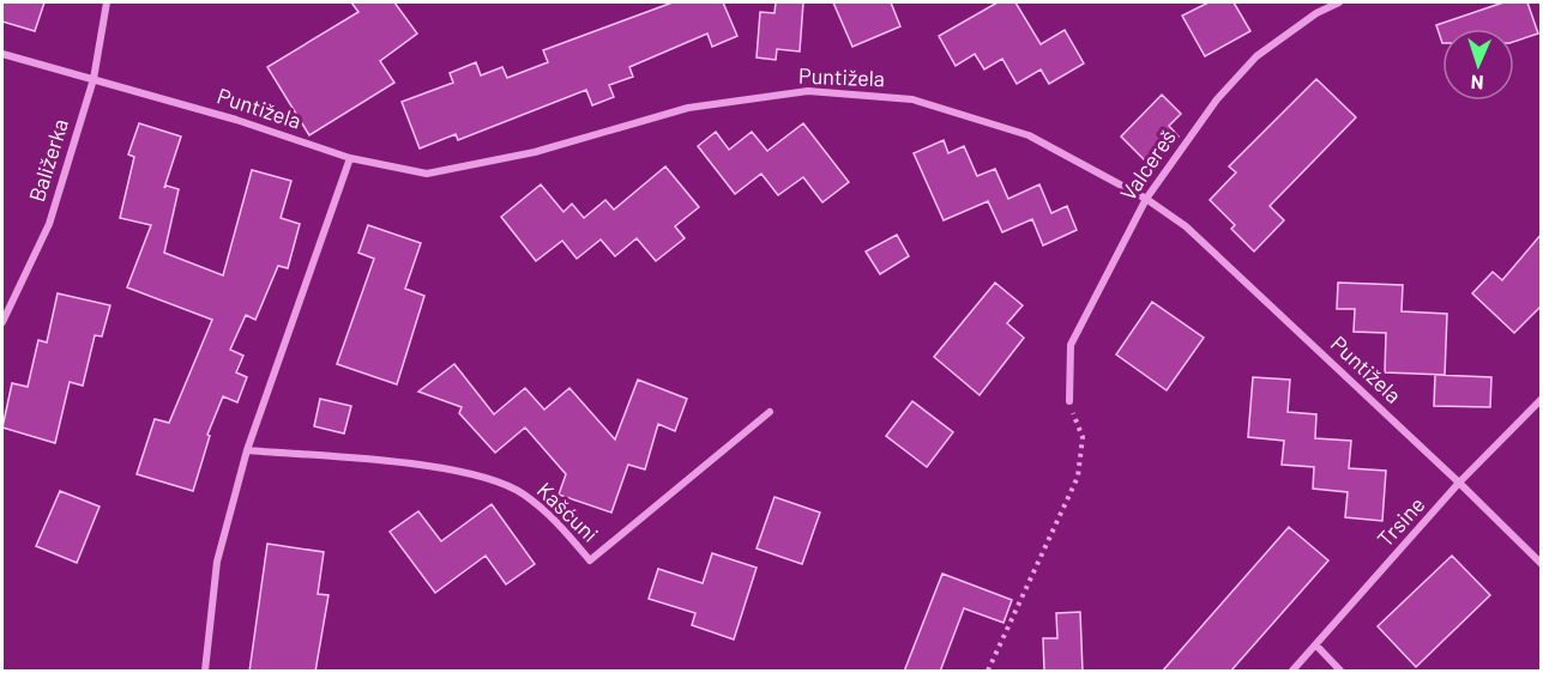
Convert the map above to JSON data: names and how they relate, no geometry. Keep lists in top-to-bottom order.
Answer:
{
  "streets": {
    "street": [
      "Puntižela",
      "Baližerka",
      "Valcereš",
      "Kašćuni",
      "Trsine"
    ]
  },
  "crossings": [
    ["Puntižela", "Baližerka"],
    ["Puntižela", "Valcereš"],
    ["Puntižela", "Trsine"]
  ],
  "north": "bottom"
}
